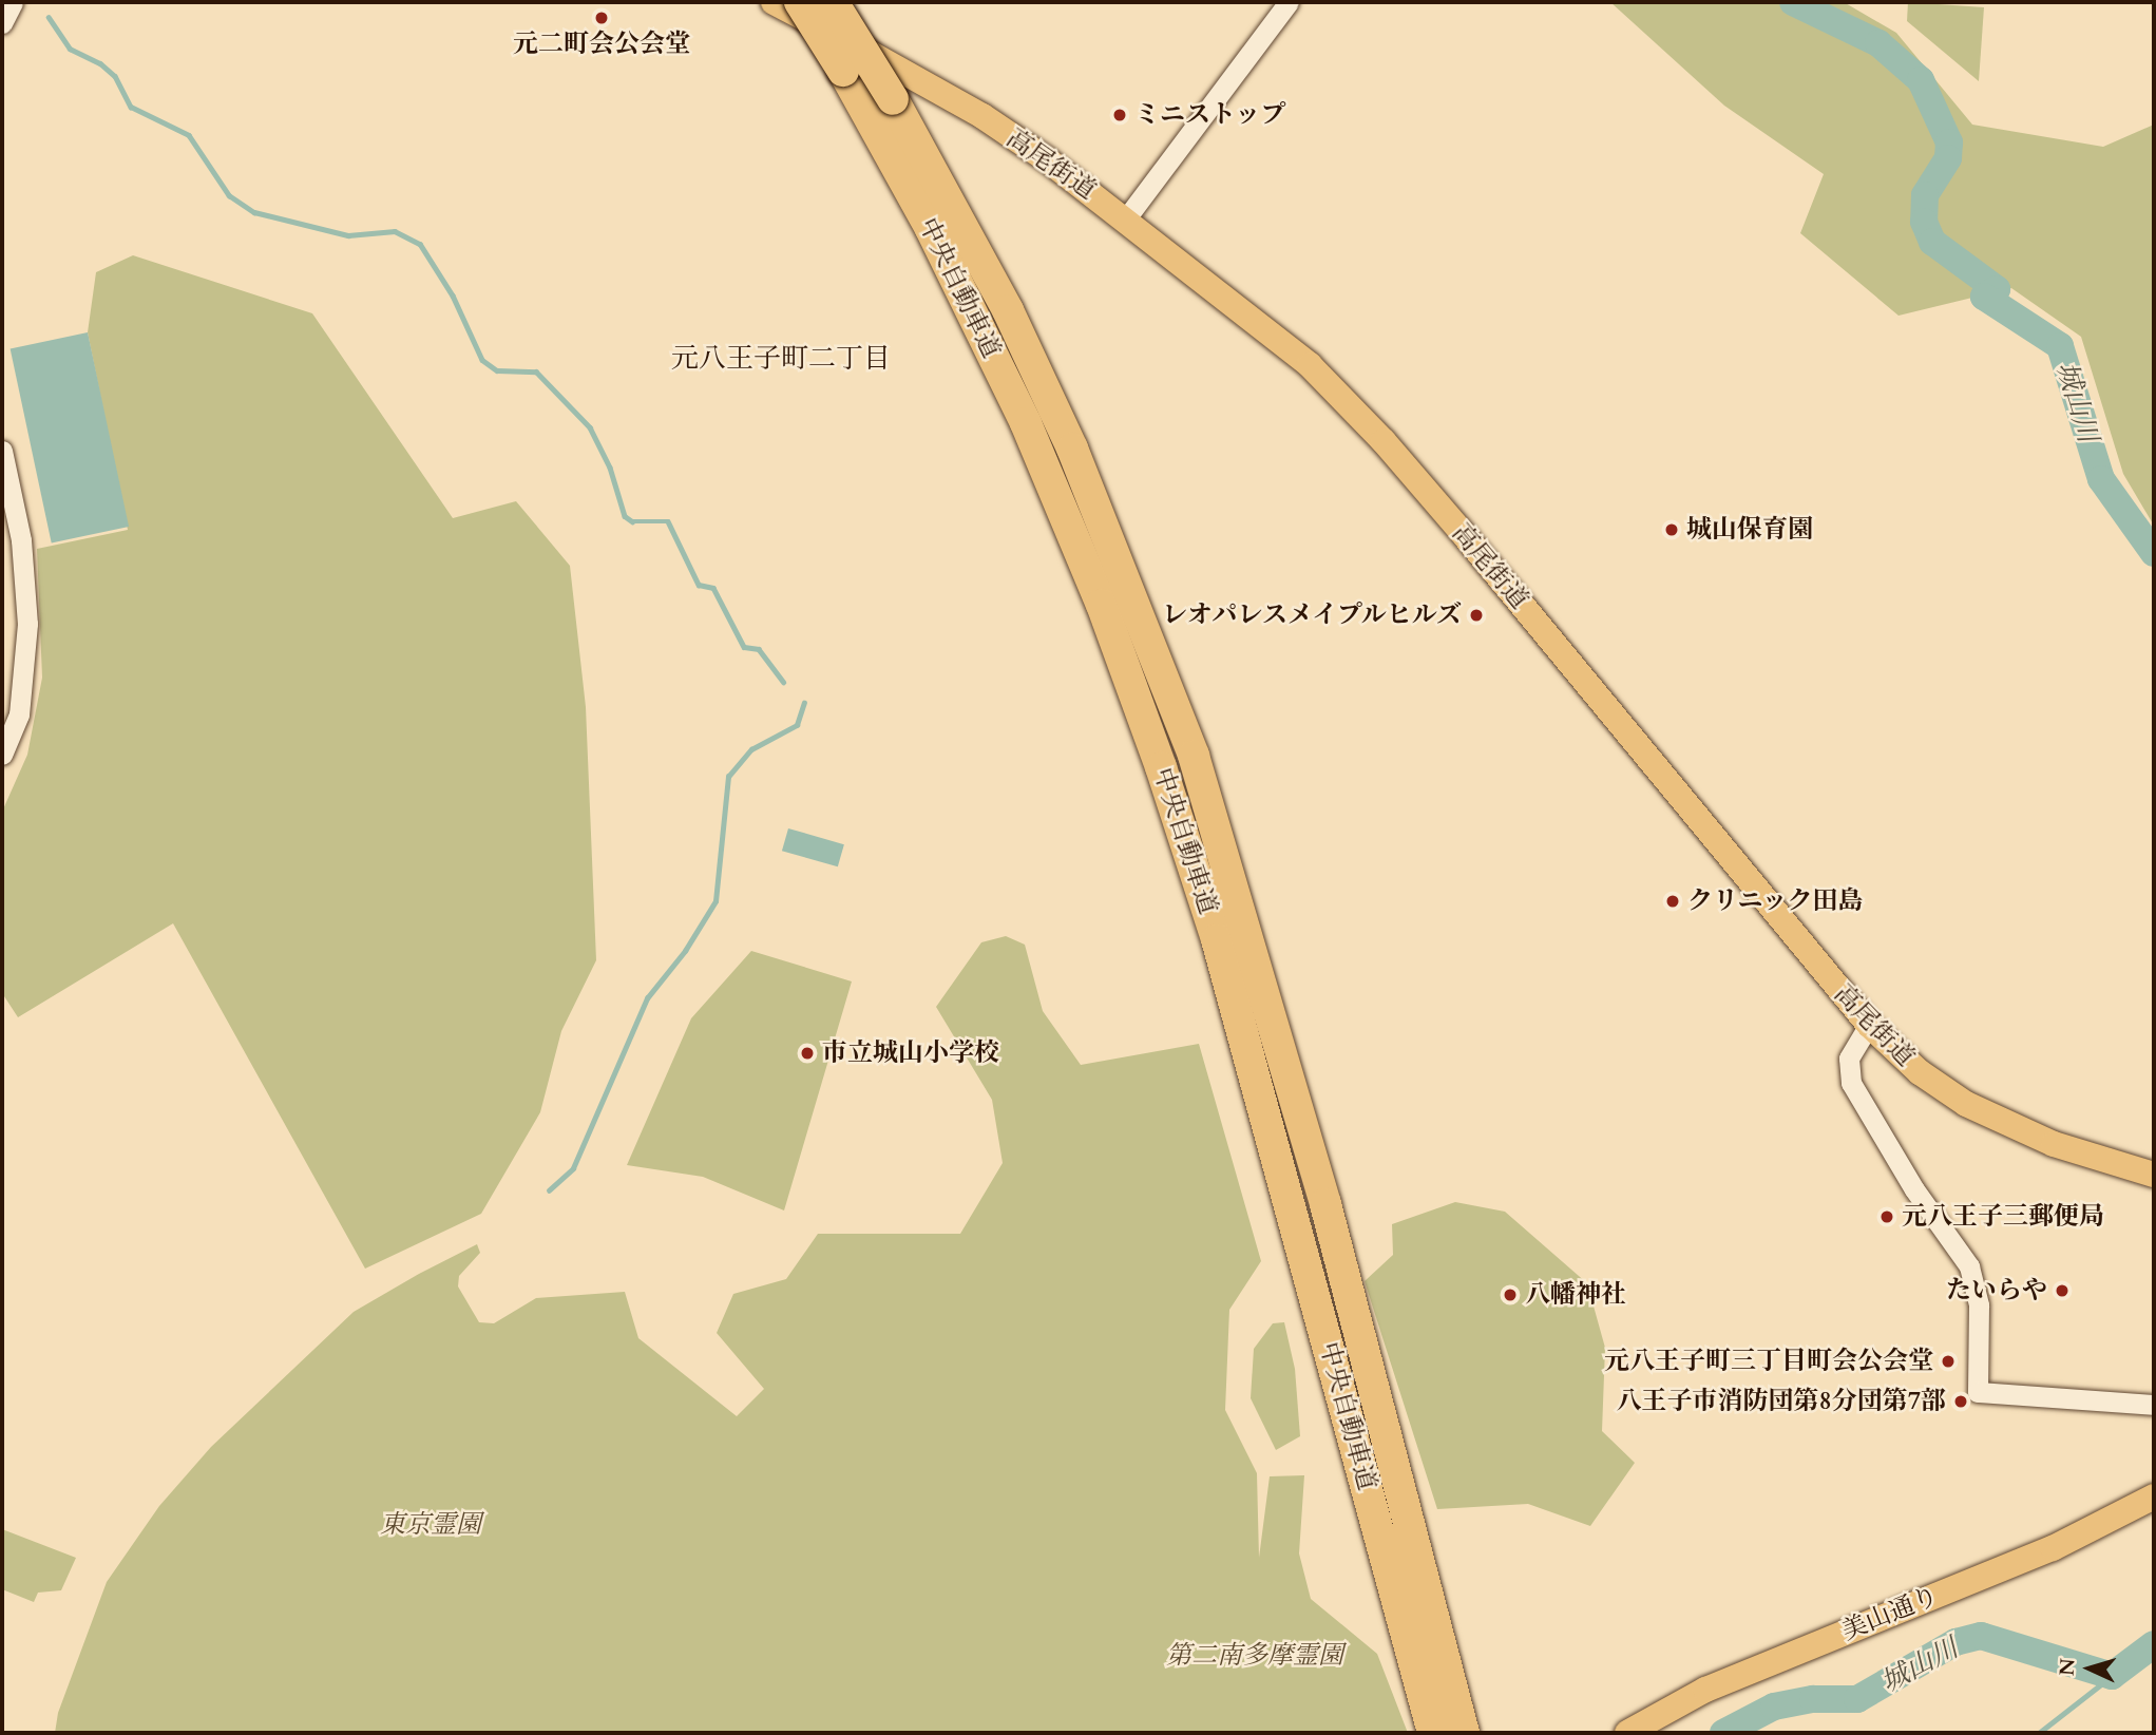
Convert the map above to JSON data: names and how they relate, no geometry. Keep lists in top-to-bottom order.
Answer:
{
  "streets": {
    "highway": ["中央自動車道"],
    "main road": ["高尾街道", "美山通り"]
  },
  "districts": ["元八王子町二丁目"],
  "water": ["城山川"],
  "parks": ["東京霊園", "第二南多摩霊園"],
  "places": [
    "元二町会公会堂",
    "ミニストップ",
    "城山保育園",
    "レオパレスメイプルヒルズ",
    "クリニック田島",
    "市立城山小学校",
    "元八王子三郵便局",
    "たいらや",
    "八幡神社",
    "元八王子町三丁目町会公会堂",
    "八王子市消防団第8分団第7部"
  ],
  "north": "left"
}
